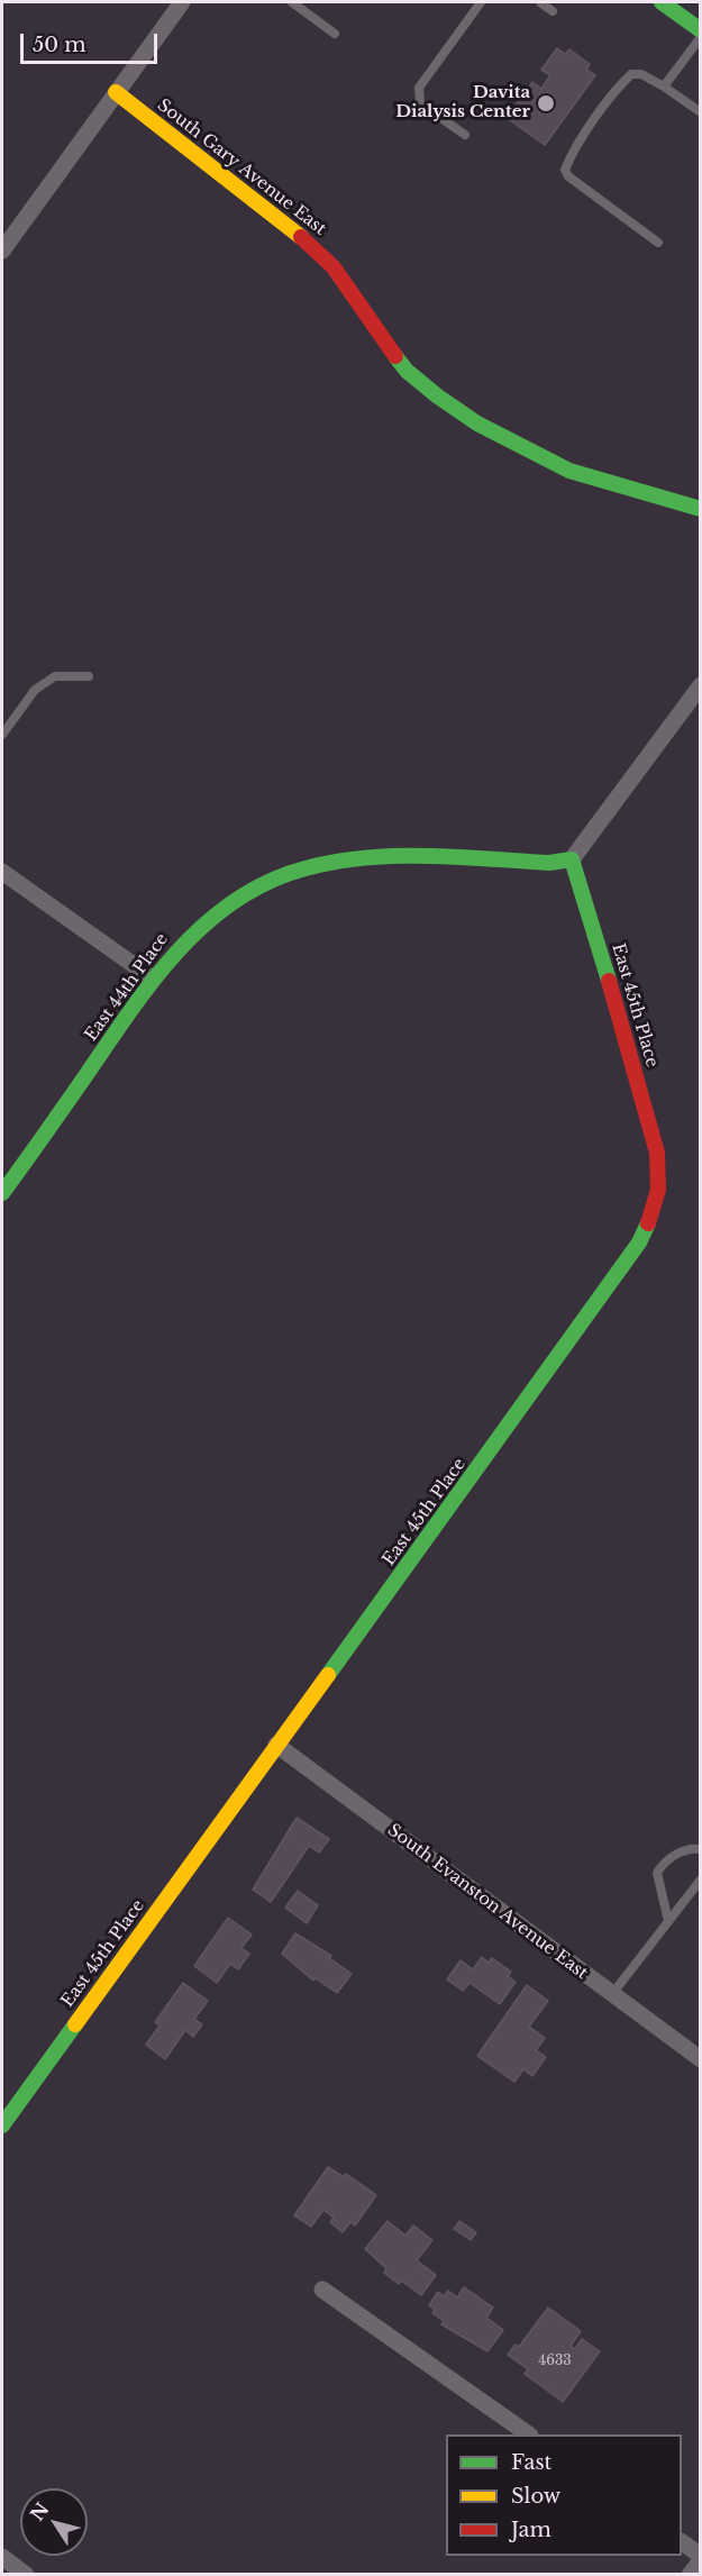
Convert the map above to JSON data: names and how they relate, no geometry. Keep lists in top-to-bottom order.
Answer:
{
  "streets": {
    "street": [
      "South Gary Avenue East",
      "East 44th Place",
      "East 45th Place",
      "South Evanston Avenue East"
    ]
  },
  "crossings": [
    ["East 44th Place", "East 45th Place"],
    ["East 45th Place", "South Evanston Avenue East"]
  ],
  "places": ["Davita Dialysis Center"],
  "house_numbers": ["4633"],
  "legend": ["Fast", "Slow", "Jam"],
  "scale_bar": "50 m",
  "north": "top left"
}
